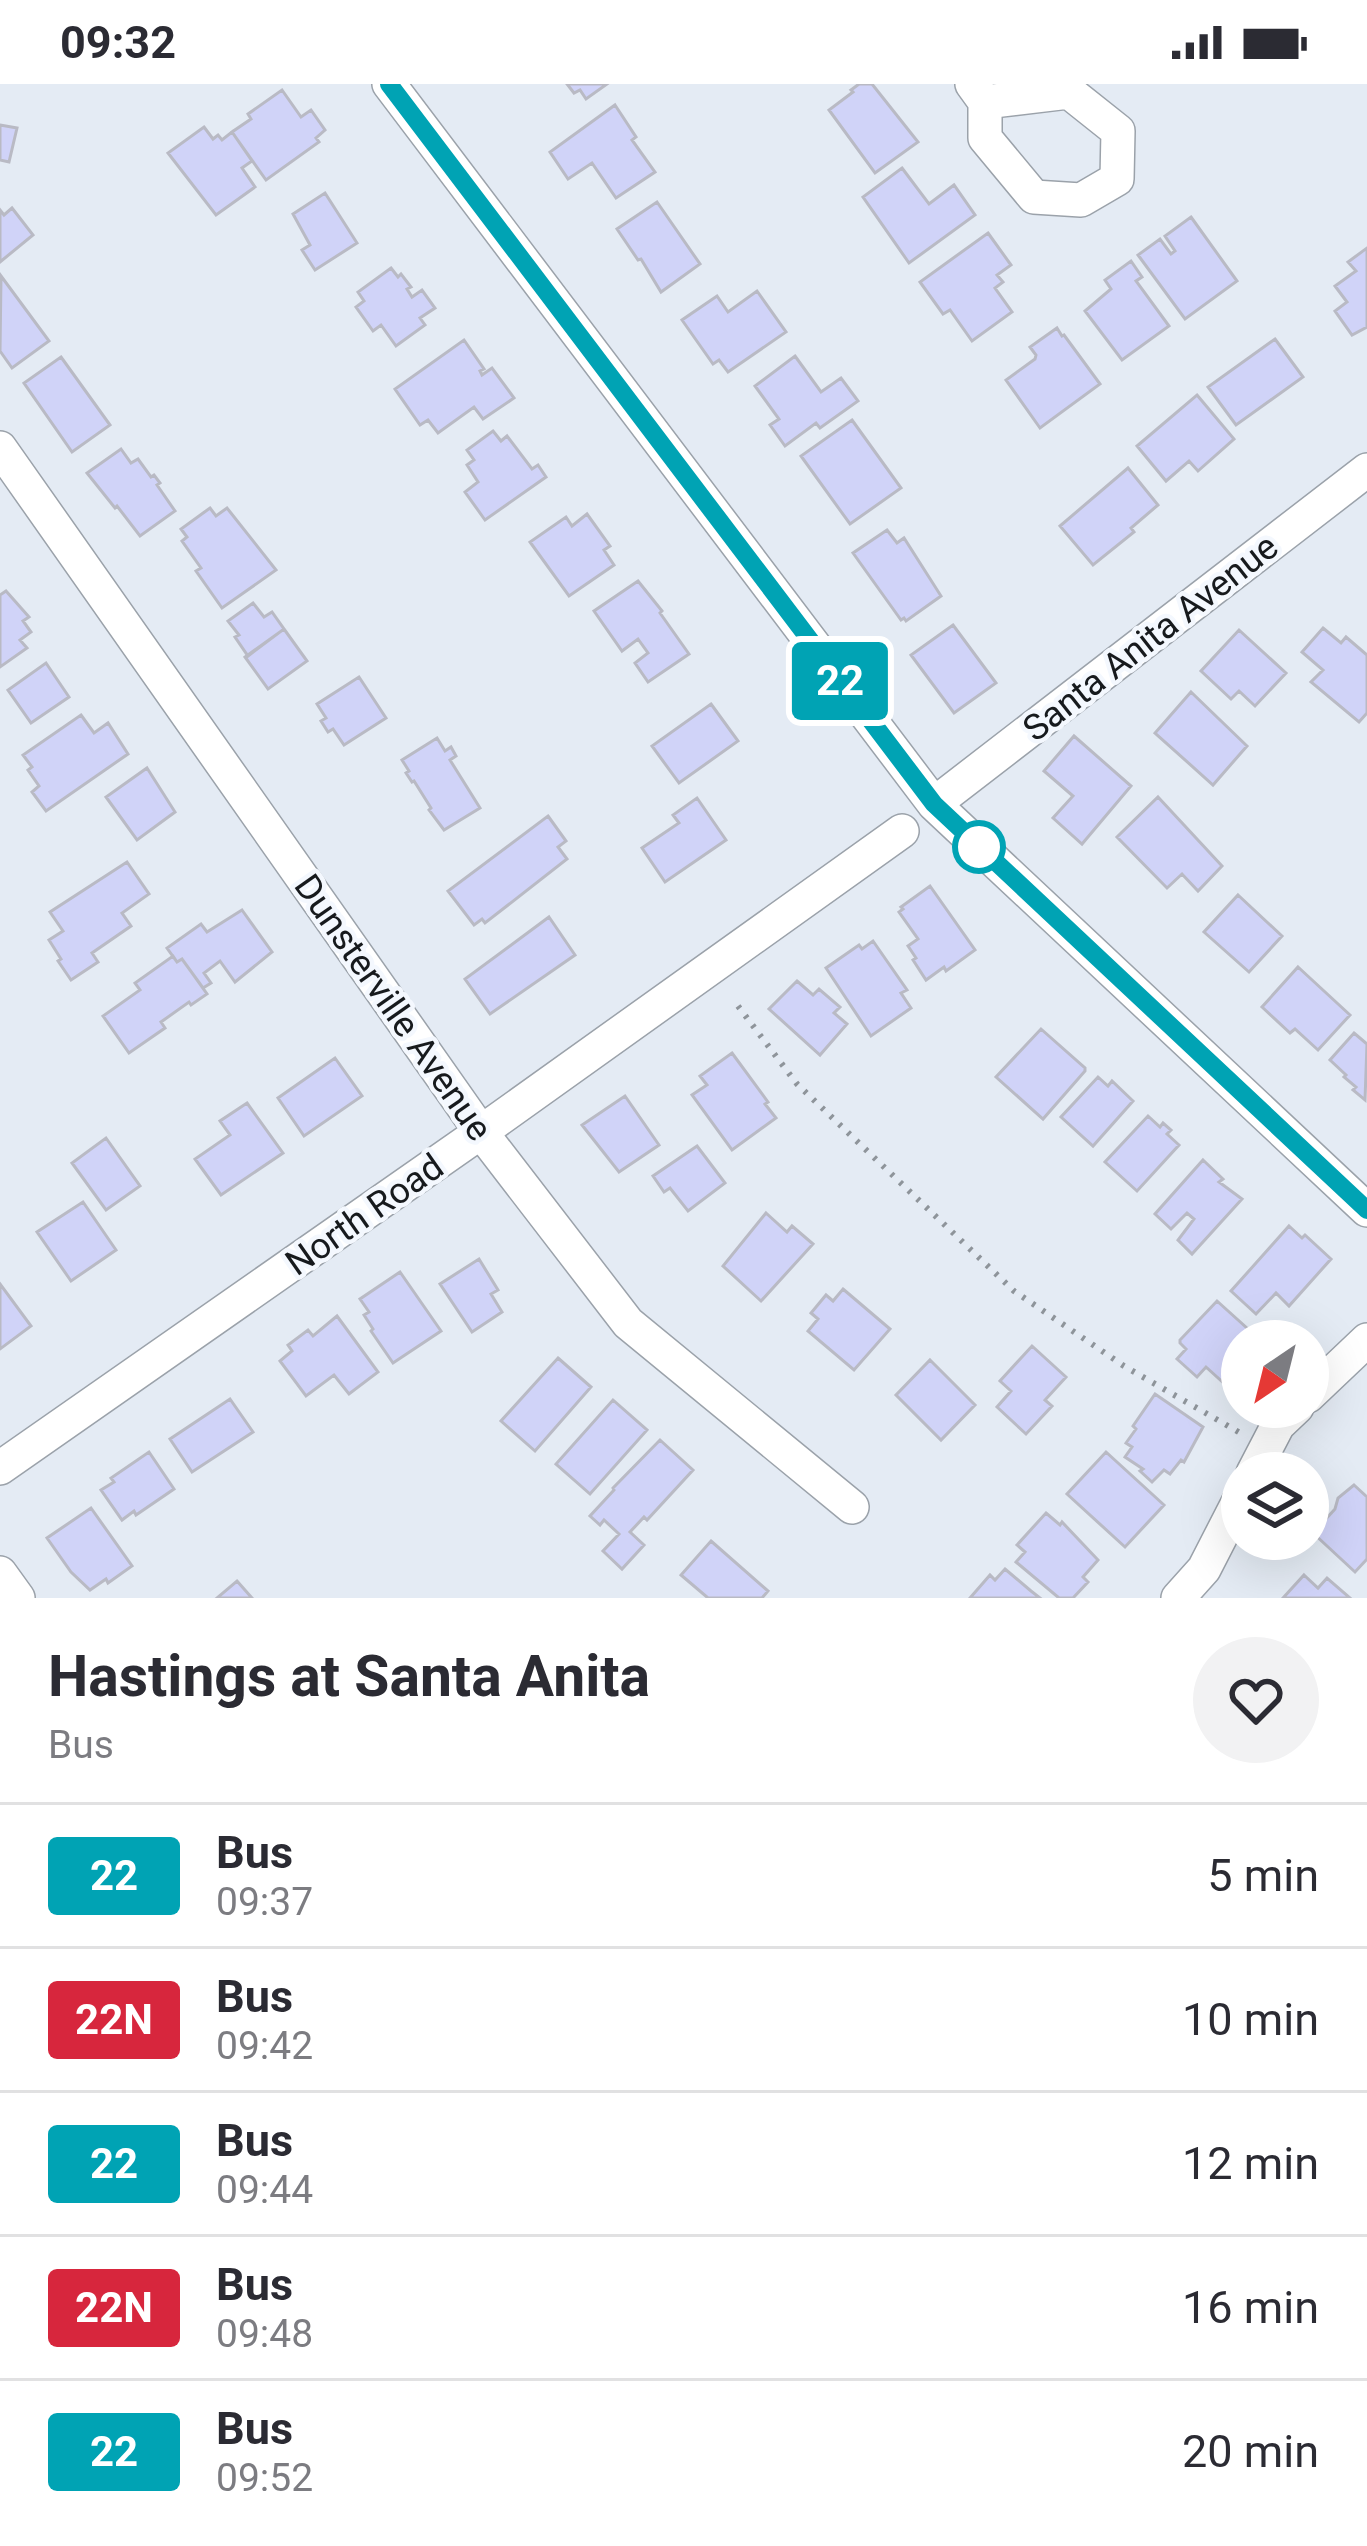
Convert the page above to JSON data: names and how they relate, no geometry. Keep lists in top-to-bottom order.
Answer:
{
  "streets": {
    "street": ["Santa Anita Avenue", "Dunsterville Avenue", "North Road"]
  },
  "crossings": [
    ["Dunsterville Avenue", "North Road"]
  ],
  "lines": ["bus line 22"],
  "north": "bottom left",
  "page": {
    "status": "09:32",
    "on_map": "22",
    "heading": ["Hastings at Santa Anita", "Bus"],
    "list": [
      {
        "mark": "22",
        "name": "Bus",
        "note": "09:37",
        "value": "5 min"
      },
      {
        "mark": "22N",
        "name": "Bus",
        "note": "09:42",
        "value": "10 min"
      },
      {
        "mark": "22",
        "name": "Bus",
        "note": "09:44",
        "value": "12 min"
      },
      {
        "mark": "22N",
        "name": "Bus",
        "note": "09:48",
        "value": "16 min"
      },
      {
        "mark": "22",
        "name": "Bus",
        "note": "09:52",
        "value": "20 min"
      }
    ]
  }
}
